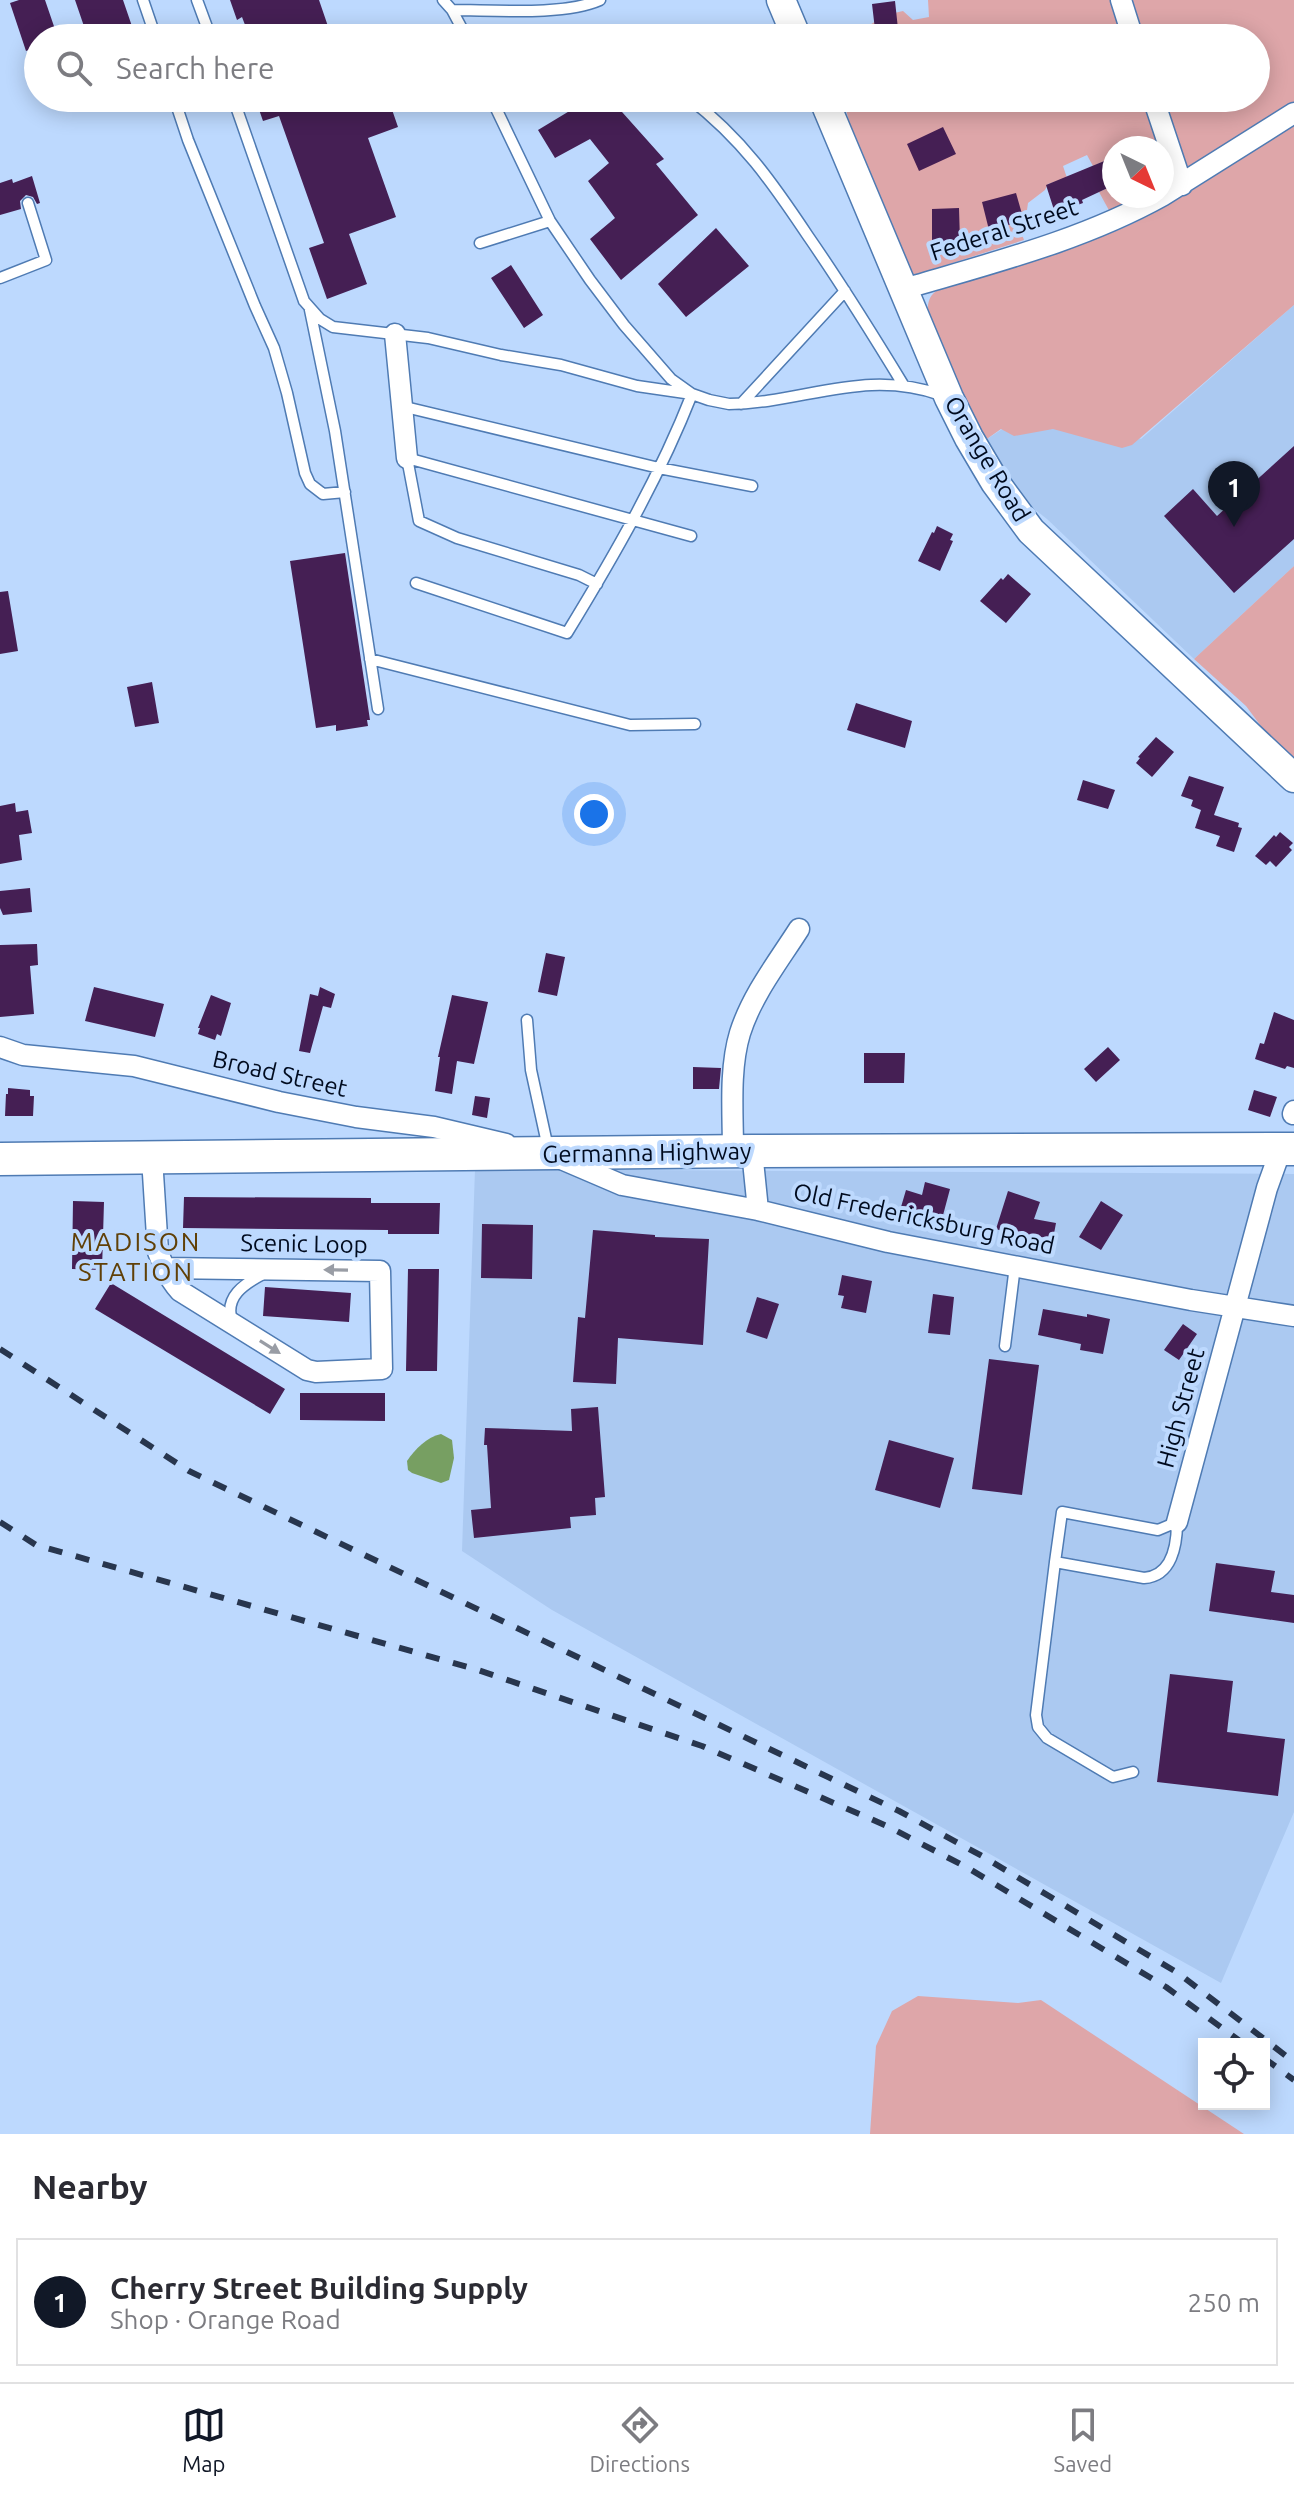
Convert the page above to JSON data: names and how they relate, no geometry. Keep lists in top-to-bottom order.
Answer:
{
  "streets": {
    "main road": ["Orange Road", "Germanna Highway"],
    "street": [
      "Federal Street",
      "Broad Street",
      "Old Fredericksburg Road",
      "Scenic Loop",
      "High Street"
    ]
  },
  "crossings": [
    ["Federal Street", "Orange Road"],
    ["Broad Street", "Germanna Highway"],
    ["Broad Street", "Old Fredericksburg Road"],
    ["Germanna Highway", "Old Fredericksburg Road"],
    ["Germanna Highway", "Scenic Loop"],
    ["Germanna Highway", "High Street"],
    ["Old Fredericksburg Road", "High Street"]
  ],
  "districts": ["MADISON STATION"],
  "north": "bottom right",
  "page": {
    "search": "Search here",
    "pins": "1",
    "heading": "Nearby",
    "list": [
      {
        "mark": "1",
        "name": "Cherry Street Building Supply",
        "note": "Shop · Orange Road",
        "value": "250 m"
      }
    ],
    "nav": ["Map", "Directions", "Saved"]
  }
}
